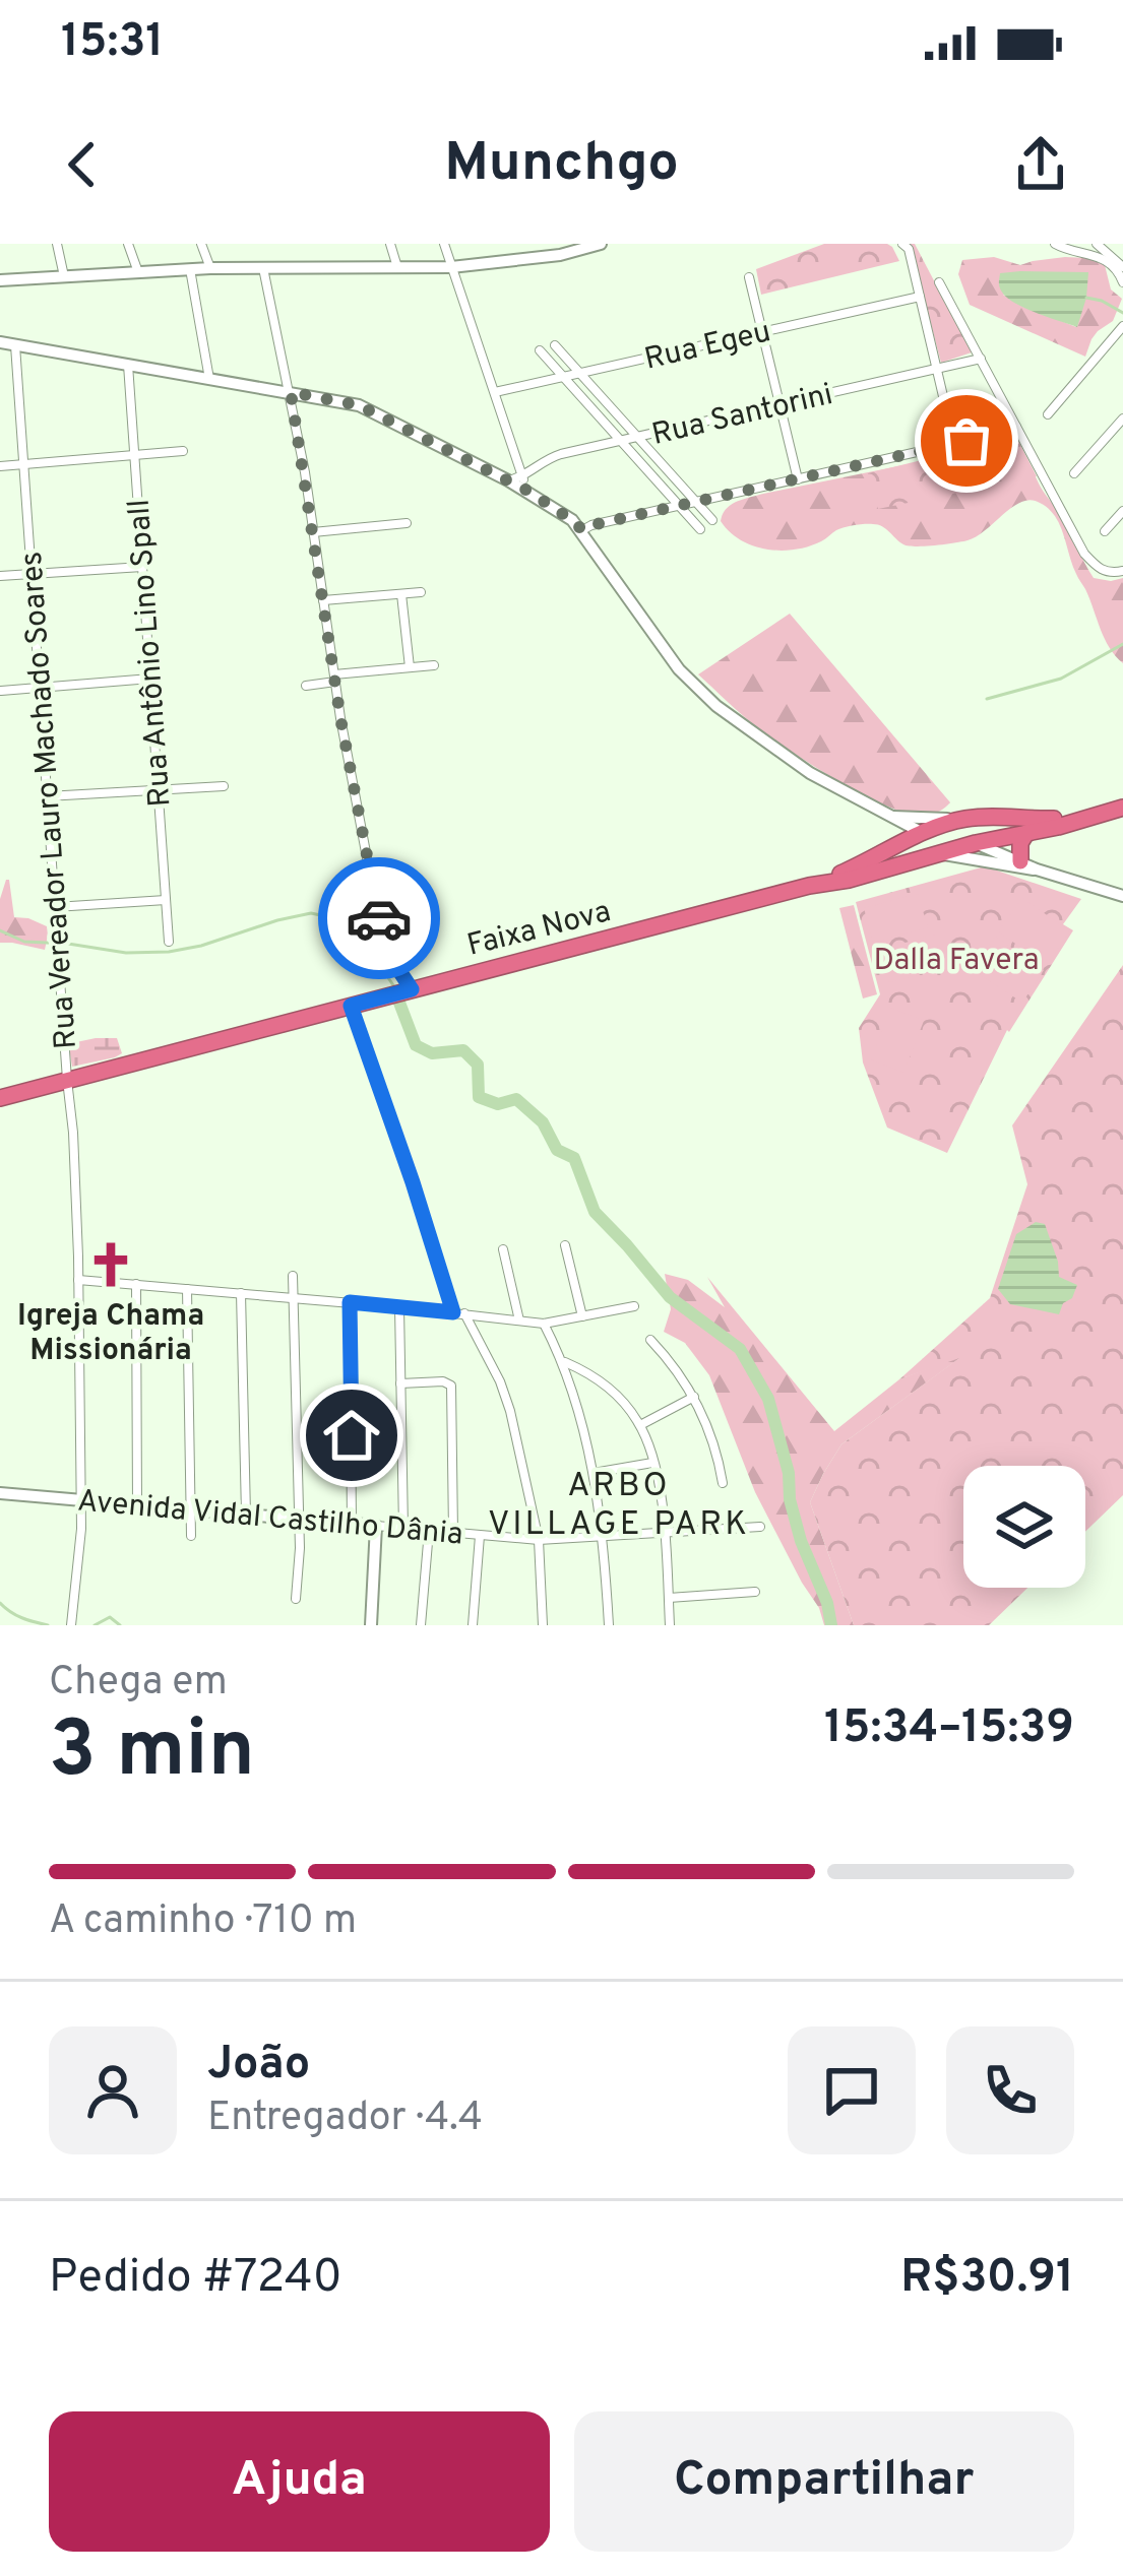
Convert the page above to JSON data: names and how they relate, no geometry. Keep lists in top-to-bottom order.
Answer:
{
  "streets": {
    "highway": ["Faixa Nova"],
    "street": [
      "Rua Egeu",
      "Rua Santorini",
      "Rua Antônio Lino Spall",
      "Rua Vereador Lauro Machado Soares",
      "Avenida Vidal Castilho Dânia"
    ]
  },
  "crossings": [
    ["Rua Vereador Lauro Machado Soares", "Faixa Nova"],
    ["Rua Vereador Lauro Machado Soares", "Avenida Vidal Castilho Dânia"]
  ],
  "districts": ["ARBO VILLAGE PARK"],
  "parks": ["Dalla Favera"],
  "places": {
    "church": ["Igreja Chama Missionária"]
  },
  "page": {
    "status": "15:31",
    "header": "Munchgo",
    "heading": ["3 min", "Chega em", "15:34–15:39"],
    "panel": [
      "João",
      "Entregador · 4.4",
      "Pedido #7240",
      "R$30.91"
    ],
    "bar": "A caminho · 710 m",
    "buttons": ["Ajuda", "Compartilhar"]
  }
}
